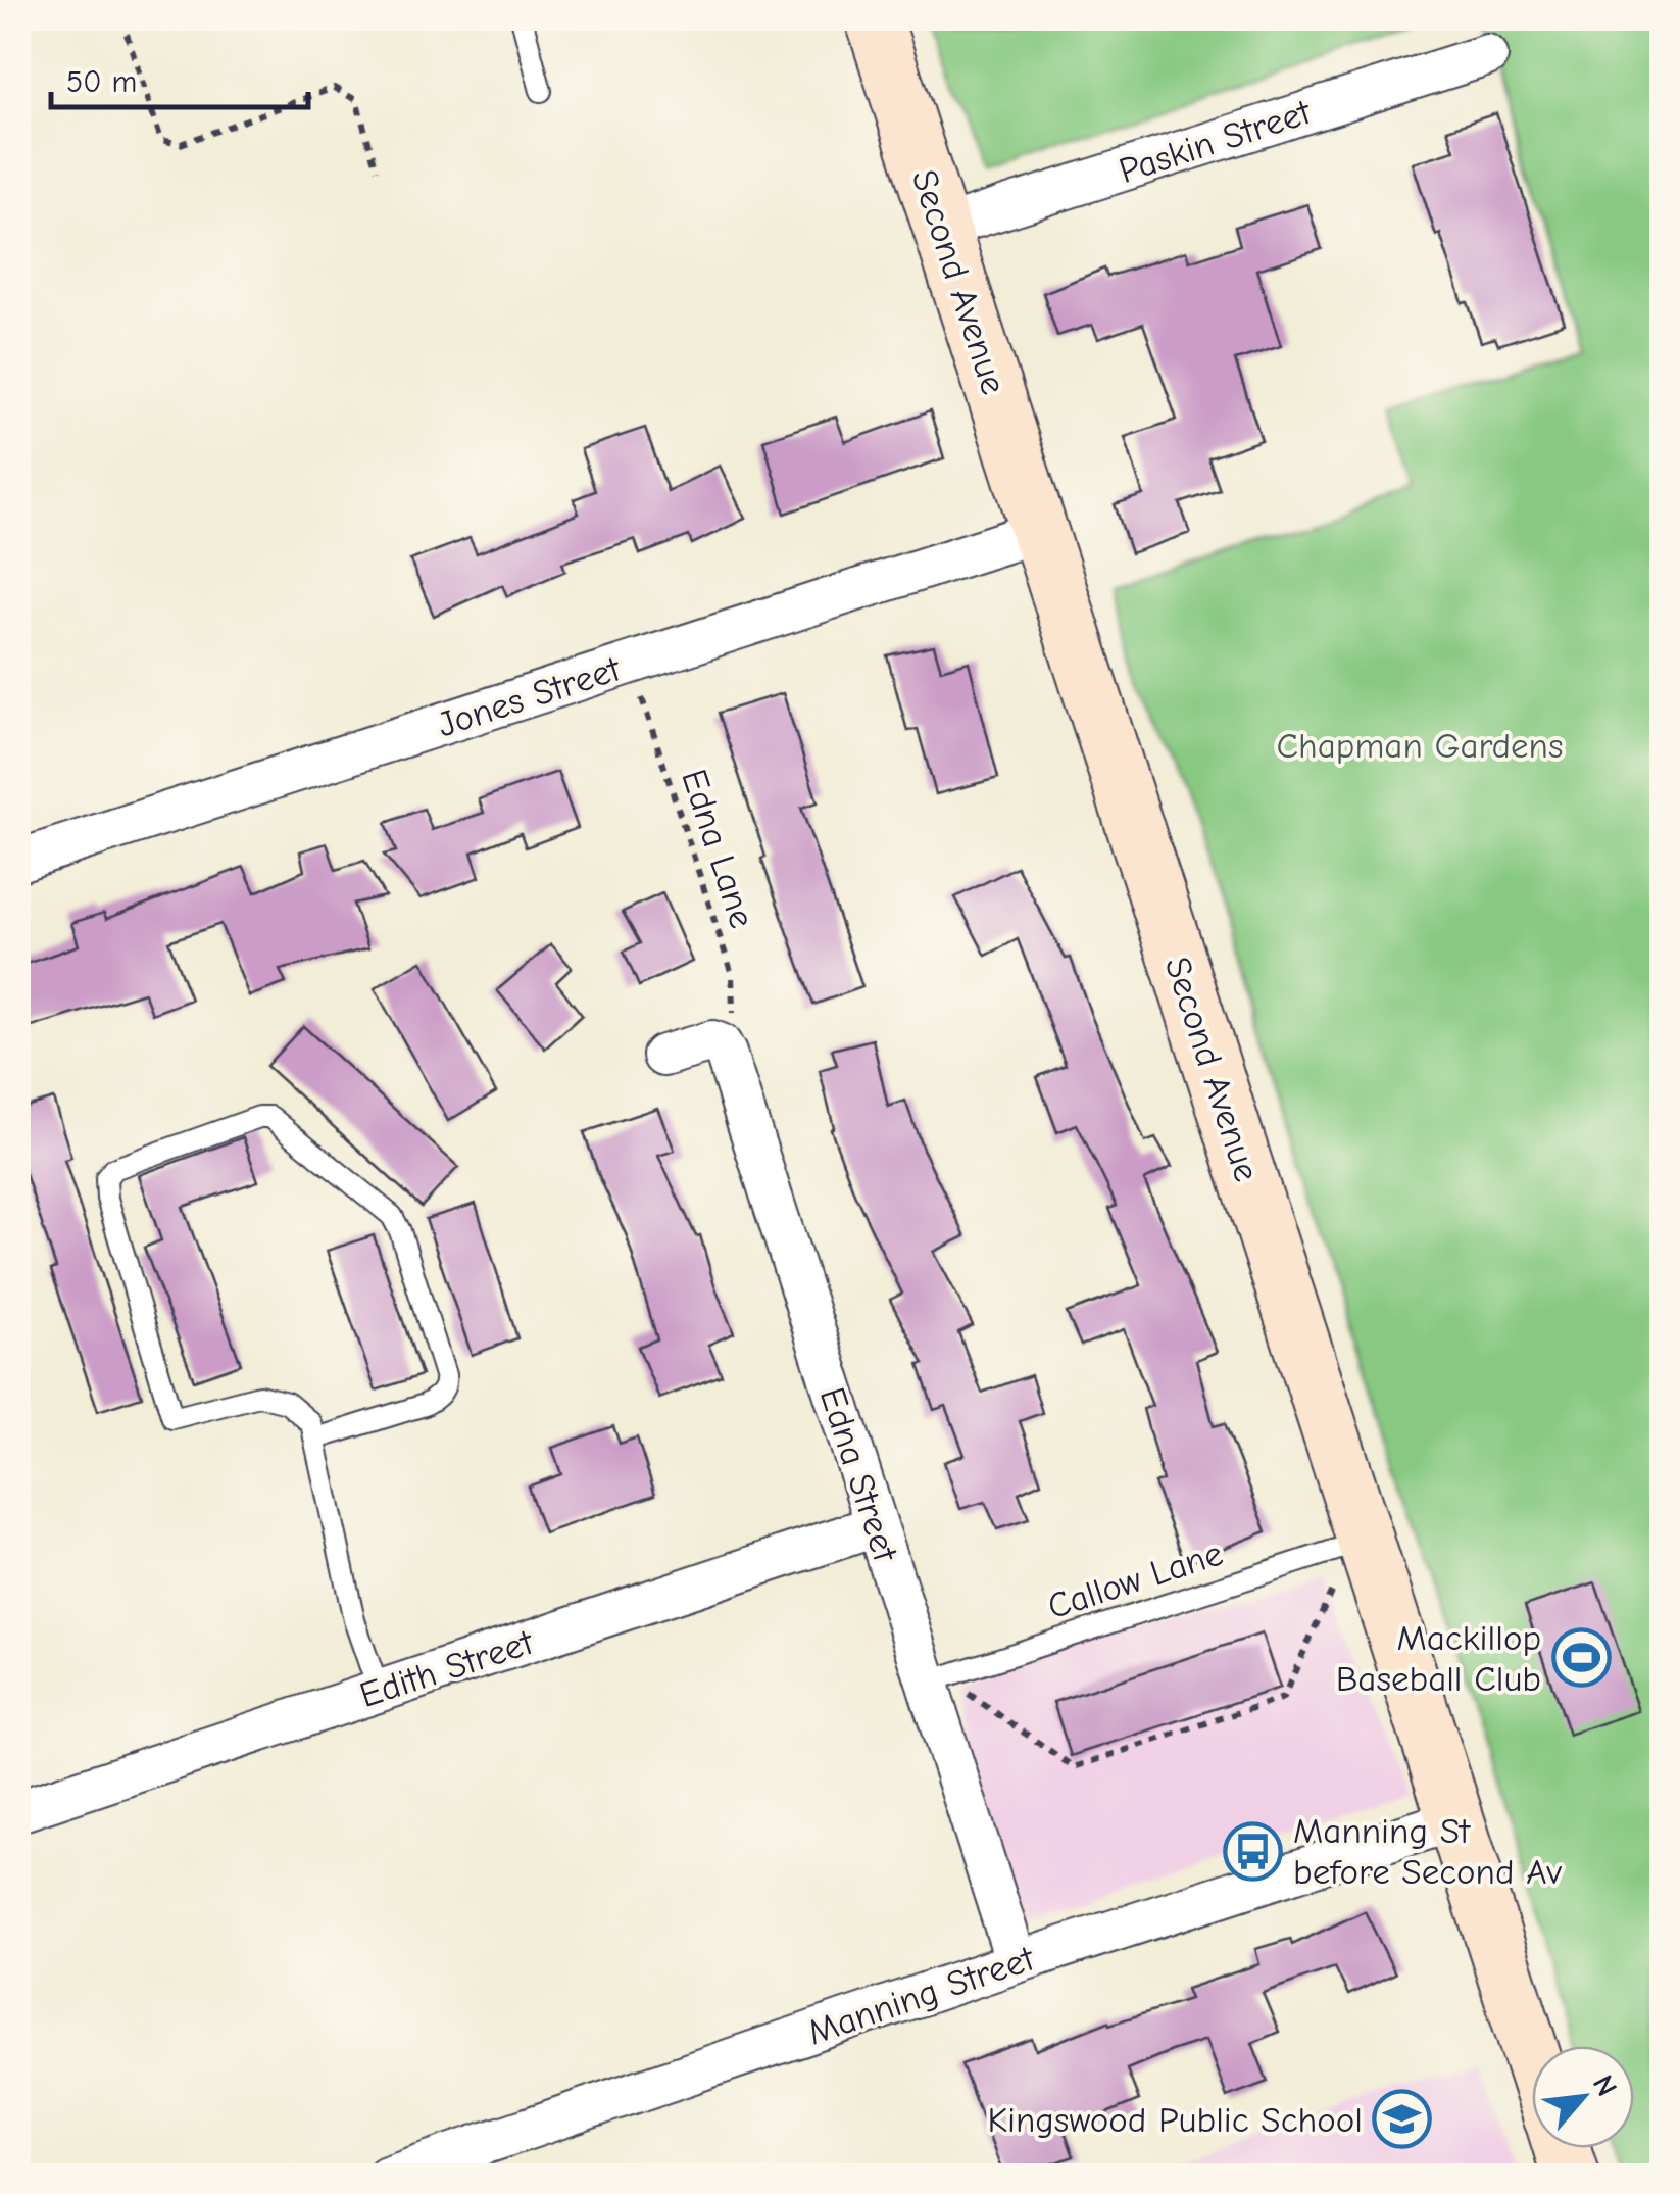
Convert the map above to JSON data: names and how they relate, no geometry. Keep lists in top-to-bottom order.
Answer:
{
  "streets": {
    "street": [
      "Paskin Street",
      "Second Avenue",
      "Jones Street",
      "Edna Street",
      "Edith Street",
      "Manning Street"
    ],
    "lane": ["Callow Lane"],
    "path": ["Edna Lane"]
  },
  "crossings": [
    ["Paskin Street", "Second Avenue"],
    ["Second Avenue", "Jones Street"],
    ["Second Avenue", "Callow Lane"],
    ["Second Avenue", "Manning Street"],
    ["Jones Street", "Edna Lane"],
    ["Edna Lane", "Edna Street"],
    ["Edna Street", "Callow Lane"],
    ["Edna Street", "Edith Street"],
    ["Edna Street", "Manning Street"]
  ],
  "parks": ["Chapman Gardens"],
  "places": {
    "sports": ["Mackillop Baseball Club"],
    "bus stop": ["Manning St before Second Av"],
    "school or university": ["Kingswood Public School"]
  },
  "scale_bar": "50 m",
  "north": "top right"
}
